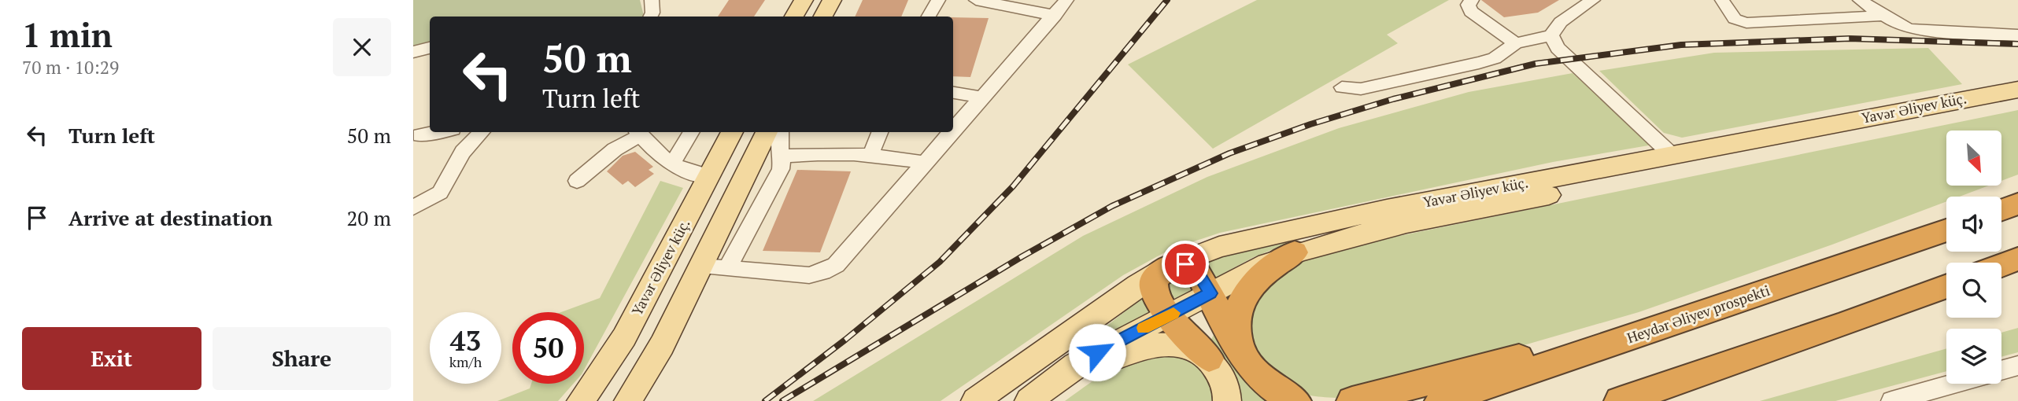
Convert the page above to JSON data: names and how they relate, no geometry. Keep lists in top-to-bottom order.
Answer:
{
  "streets": {
    "highway": ["Heydər Əliyev prospekti"],
    "main road": ["Yavər Əliyev küç."]
  },
  "north": "bottom right",
  "page": {
    "heading": ["1 min", "70 m · 10:29"],
    "turn": ["50 m", "Turn left"],
    "list": [
      {
        "name": "Turn left",
        "value": "50 m"
      },
      {
        "name": "Arrive at destination",
        "value": "20 m"
      }
    ],
    "speed": "43 km/h",
    "limit": "50",
    "buttons": ["Exit", "Share"]
  }
}
